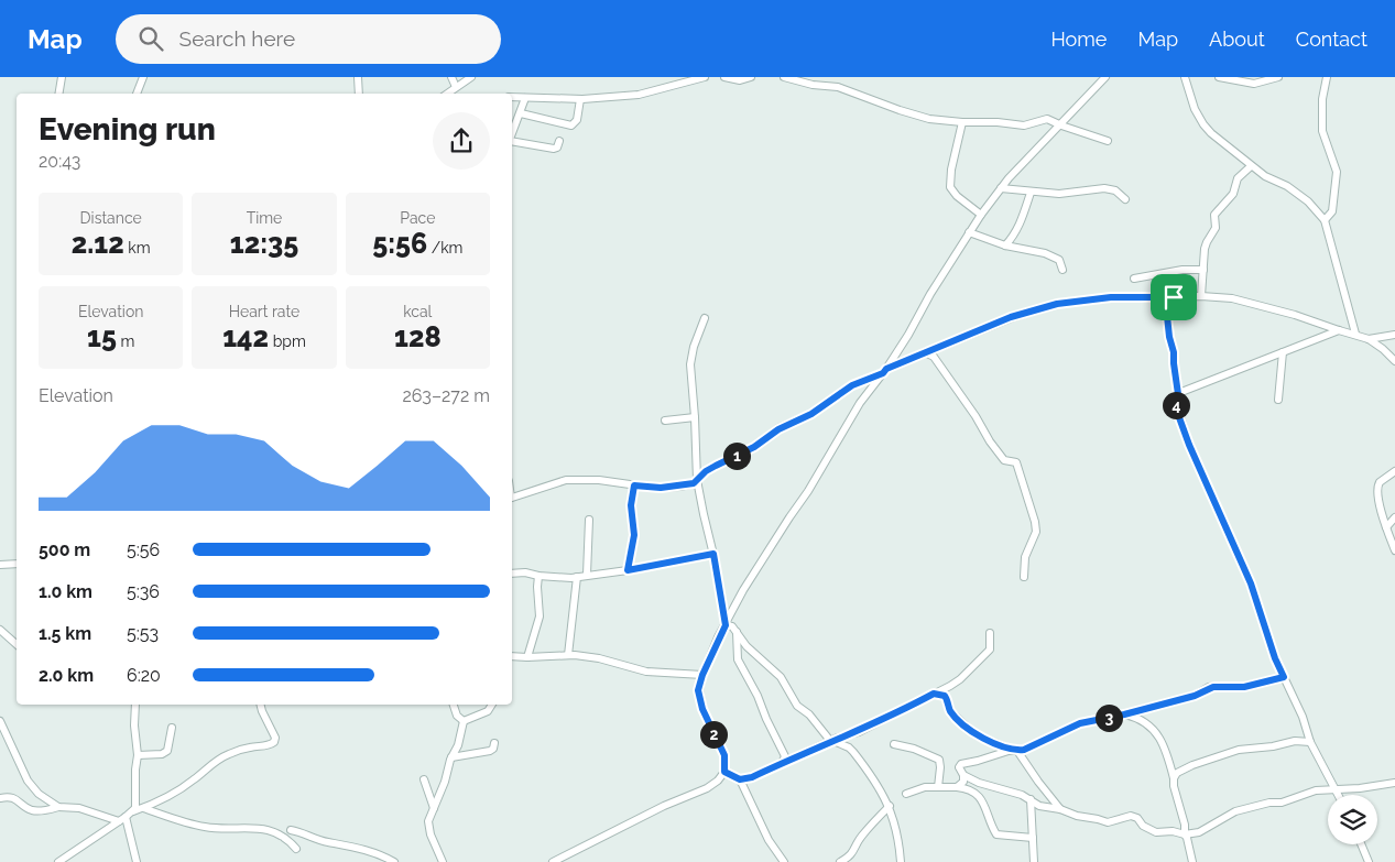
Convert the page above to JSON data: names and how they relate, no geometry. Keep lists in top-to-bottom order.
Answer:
{
  "page": {
    "header": "Map",
    "search": "Search here",
    "nav": [
      "Home",
      "Map",
      "About",
      "Contact"
    ],
    "heading": ["Evening run", "20:43"],
    "stats": [
      ["Distance", "2.12 km"],
      ["Time", "12:35"],
      ["Pace", "5:56 /km"],
      ["Elevation", "15 m"],
      ["Heart rate", "142 bpm"],
      ["kcal", "128"]
    ],
    "chart": ["Elevation", "263–272 m"],
    "pins": [
      "4",
      "1",
      "3",
      "2"
    ],
    "list": [
      {
        "name": "500 m",
        "note": "5:56"
      },
      {
        "name": "1.0 km",
        "note": "5:36"
      },
      {
        "name": "1.5 km",
        "note": "5:53"
      },
      {
        "name": "2.0 km",
        "note": "6:20"
      }
    ]
  }
}
